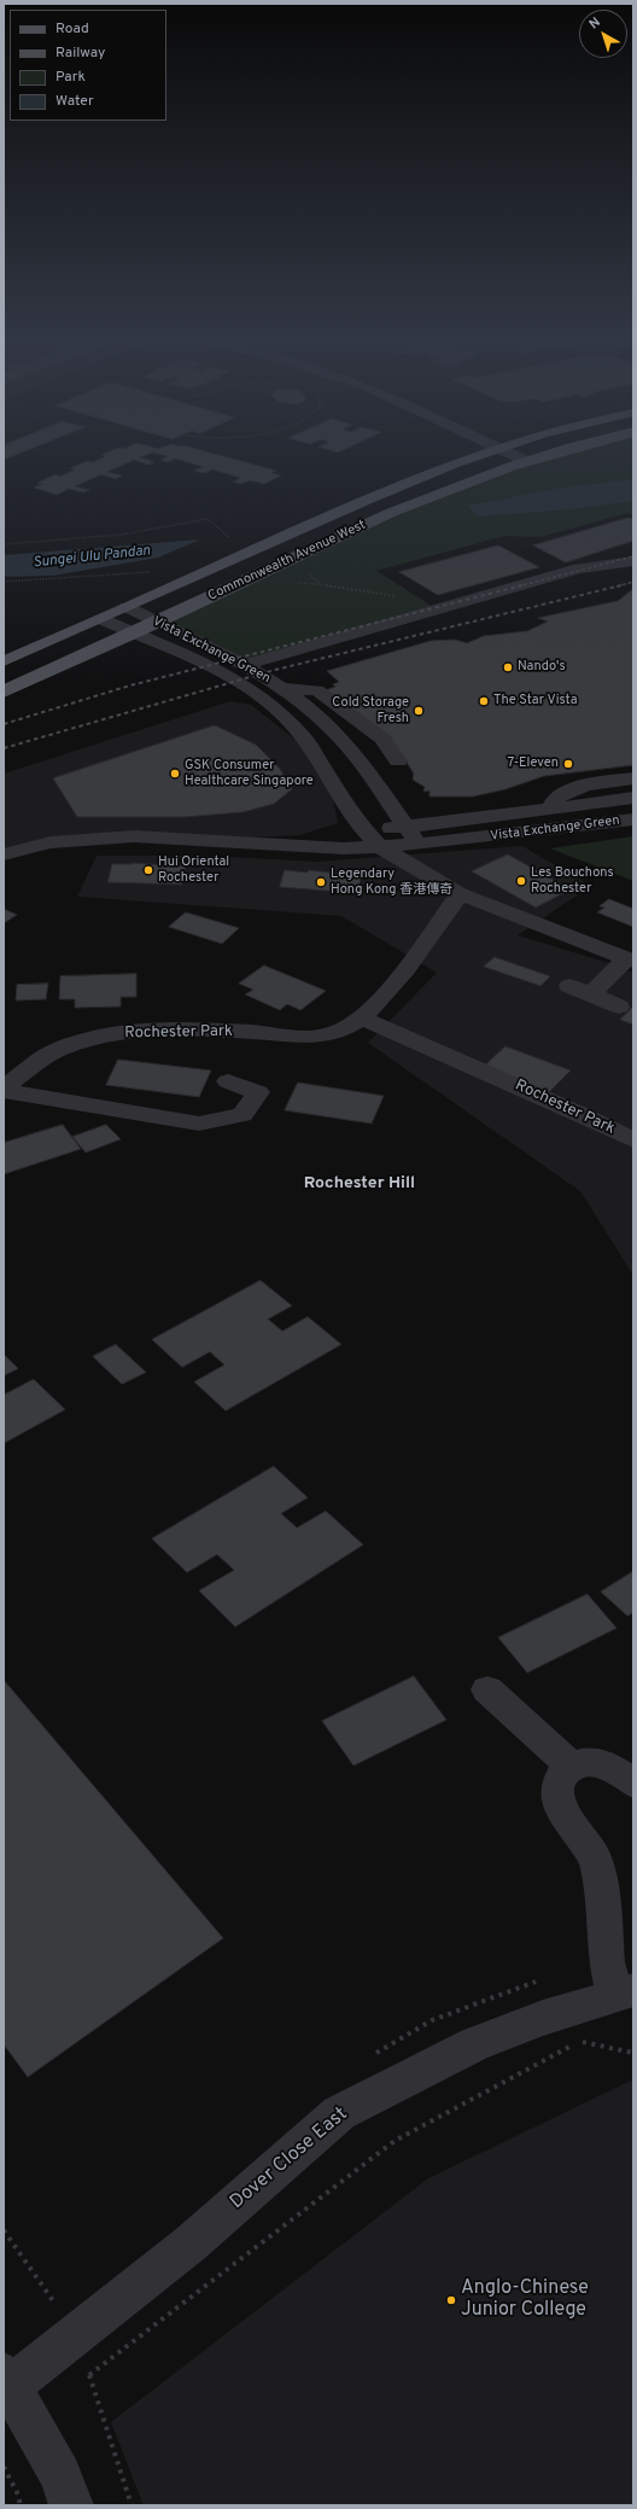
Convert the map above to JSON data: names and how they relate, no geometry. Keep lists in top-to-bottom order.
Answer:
{
  "streets": {
    "main road": ["Commonwealth Avenue West"],
    "street": ["Vista Exchange Green", "Rochester Park", "Dover Close East"]
  },
  "crossings": [
    ["Commonwealth Avenue West", "Vista Exchange Green"]
  ],
  "districts": ["Rochester Hill"],
  "water": ["Sungei Ulu Pandan"],
  "places": [
    "Nando's",
    "The Star Vista",
    "Cold Storage Fresh",
    "7-Eleven",
    "GSK Consumer Healthcare Singapore",
    "Hui Oriental Rochester",
    "Les Bouchons Rochester",
    "Legendary Hong Kong 香港傳奇",
    "Anglo-Chinese Junior College"
  ],
  "legend": [
    "Road",
    "Railway",
    "Park",
    "Water"
  ],
  "north": "top left"
}
